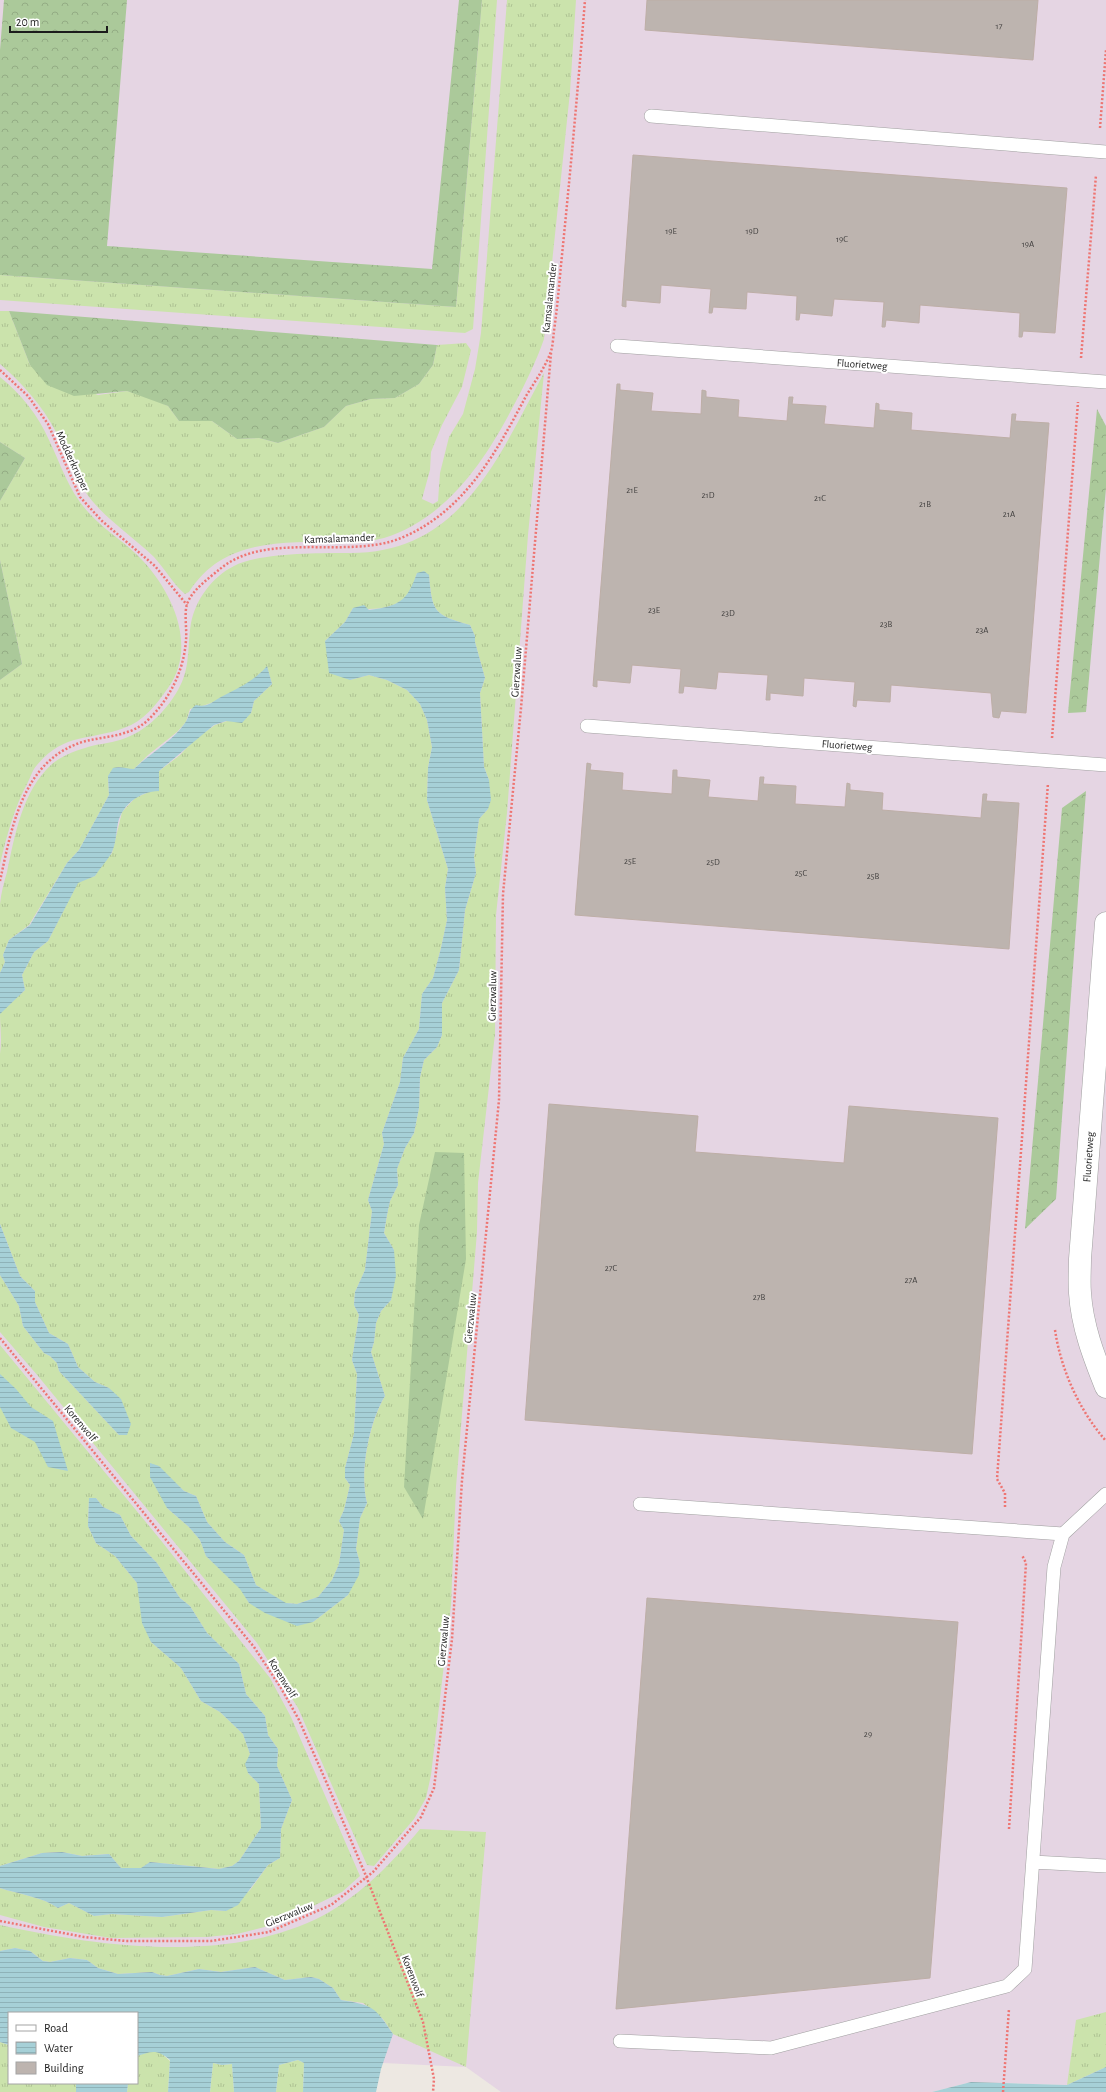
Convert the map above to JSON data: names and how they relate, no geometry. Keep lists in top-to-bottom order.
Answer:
{
  "streets": {
    "street": ["Fluorietweg"],
    "path": [
      "Kamsalamander",
      "Modderkruiper",
      "Gierzwaluw",
      "Korenwolf"
    ]
  },
  "crossings": [
    ["Kamsalamander", "Modderkruiper"],
    ["Kamsalamander", "Gierzwaluw"],
    ["Gierzwaluw", "Korenwolf"]
  ],
  "house_numbers": [
    "17",
    "19E",
    "19D",
    "19C",
    "19A",
    "21E",
    "21D",
    "21C",
    "21B",
    "21A",
    "23E",
    "23D",
    "23B",
    "23A",
    "25E",
    "25D",
    "25C",
    "25B",
    "27C",
    "27A",
    "27B",
    "29"
  ],
  "legend": ["Road", "Water", "Building"],
  "scale_bar": "20 m"
}
